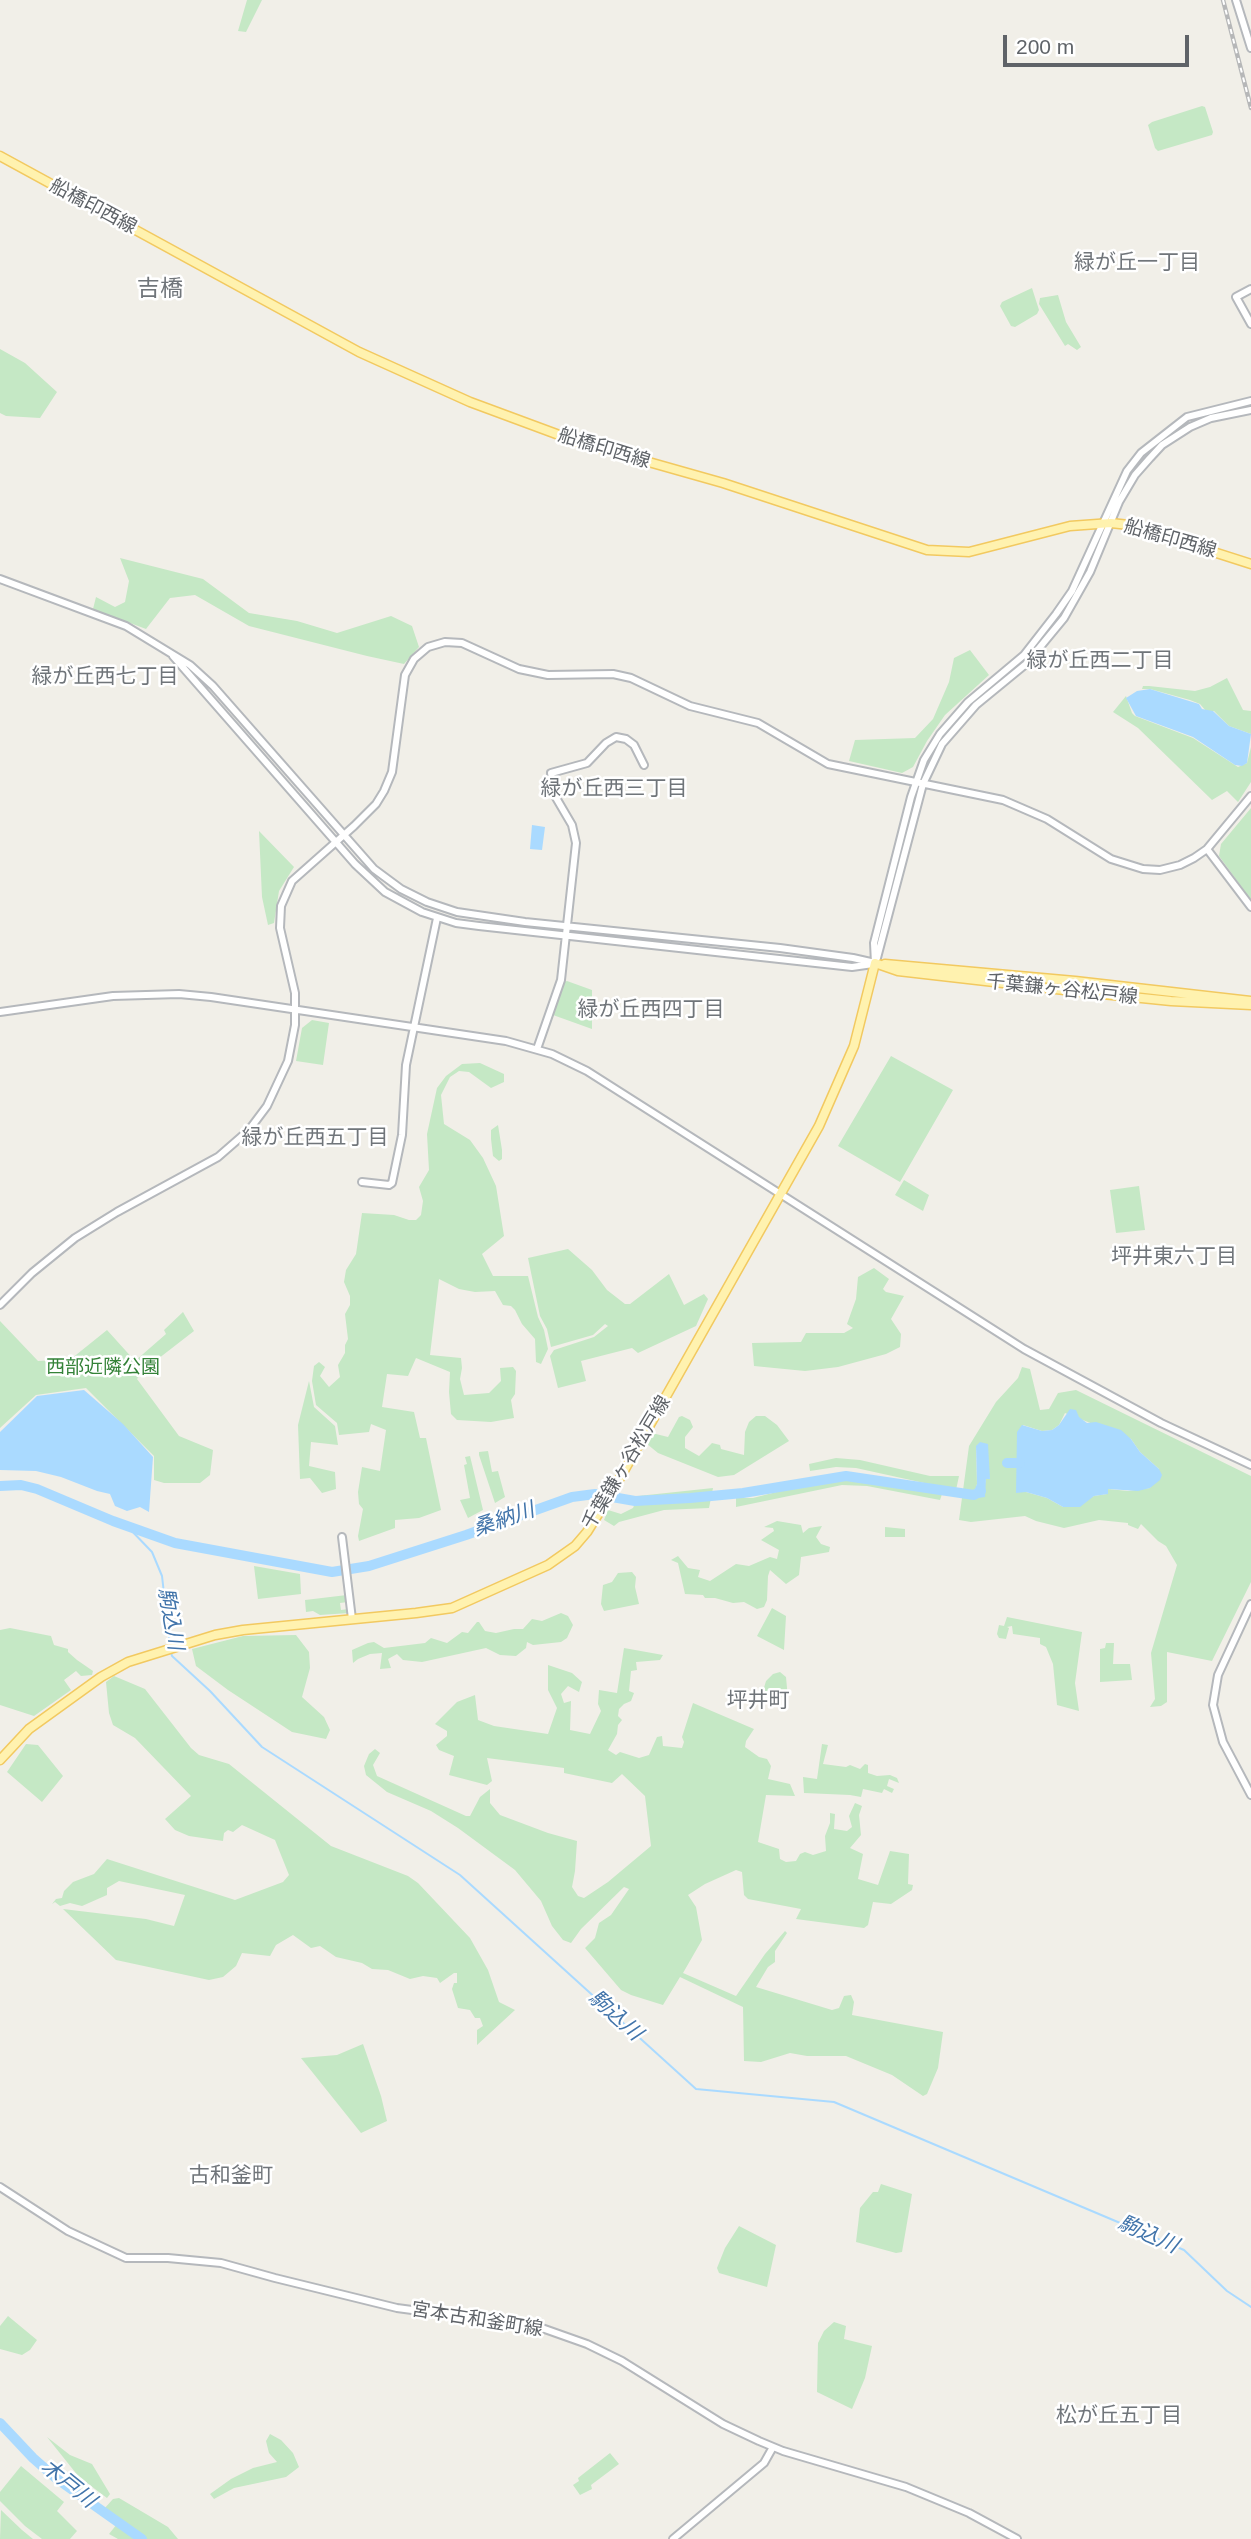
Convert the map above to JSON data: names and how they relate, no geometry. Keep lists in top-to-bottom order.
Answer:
{
  "streets": {
    "main road": ["船橋印西線", "千葉鎌ヶ谷松戸線"],
    "street": ["宮本古和釜町線"]
  },
  "districts": [
    "緑が丘一丁目",
    "吉橋",
    "緑が丘西二丁目",
    "緑が丘西七丁目",
    "緑が丘西三丁目",
    "緑が丘西四丁目",
    "緑が丘西五丁目",
    "坪井東六丁目",
    "坪井町",
    "古和釜町",
    "松が丘五丁目"
  ],
  "water": ["桑納川", "駒込川", "木戸川"],
  "parks": ["西部近隣公園"],
  "scale_bar": "200 m"
}
